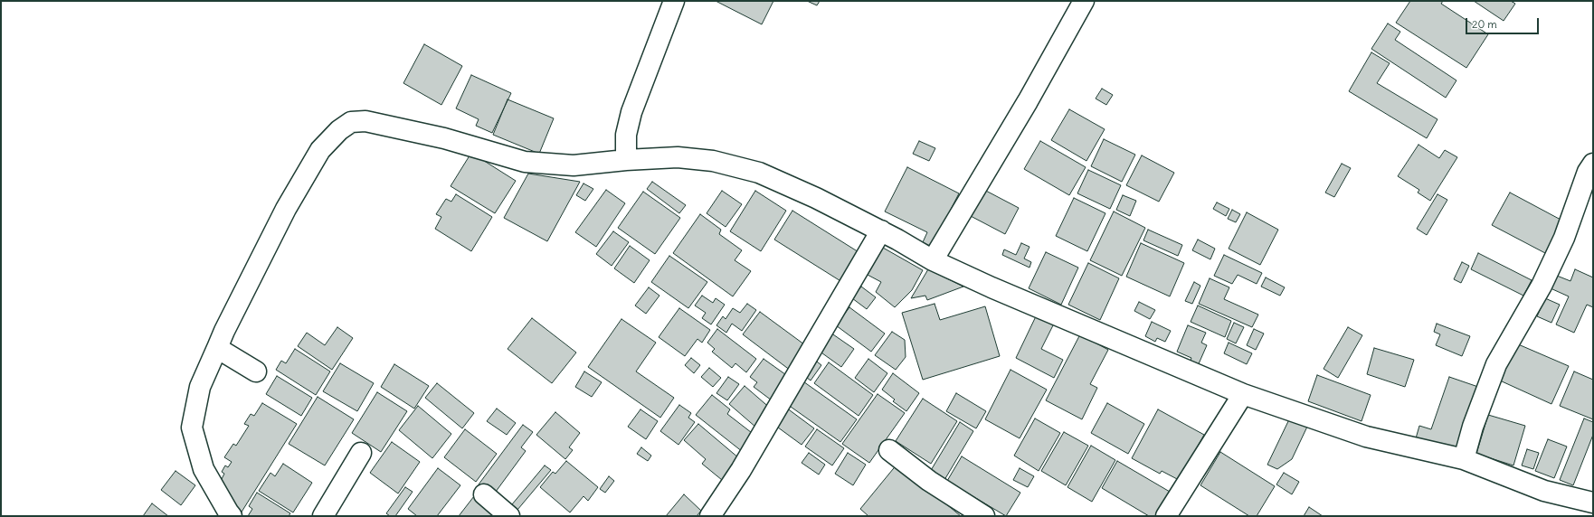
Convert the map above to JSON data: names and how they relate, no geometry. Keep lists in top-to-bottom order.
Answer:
{
  "scale_bar": "20 m"
}
